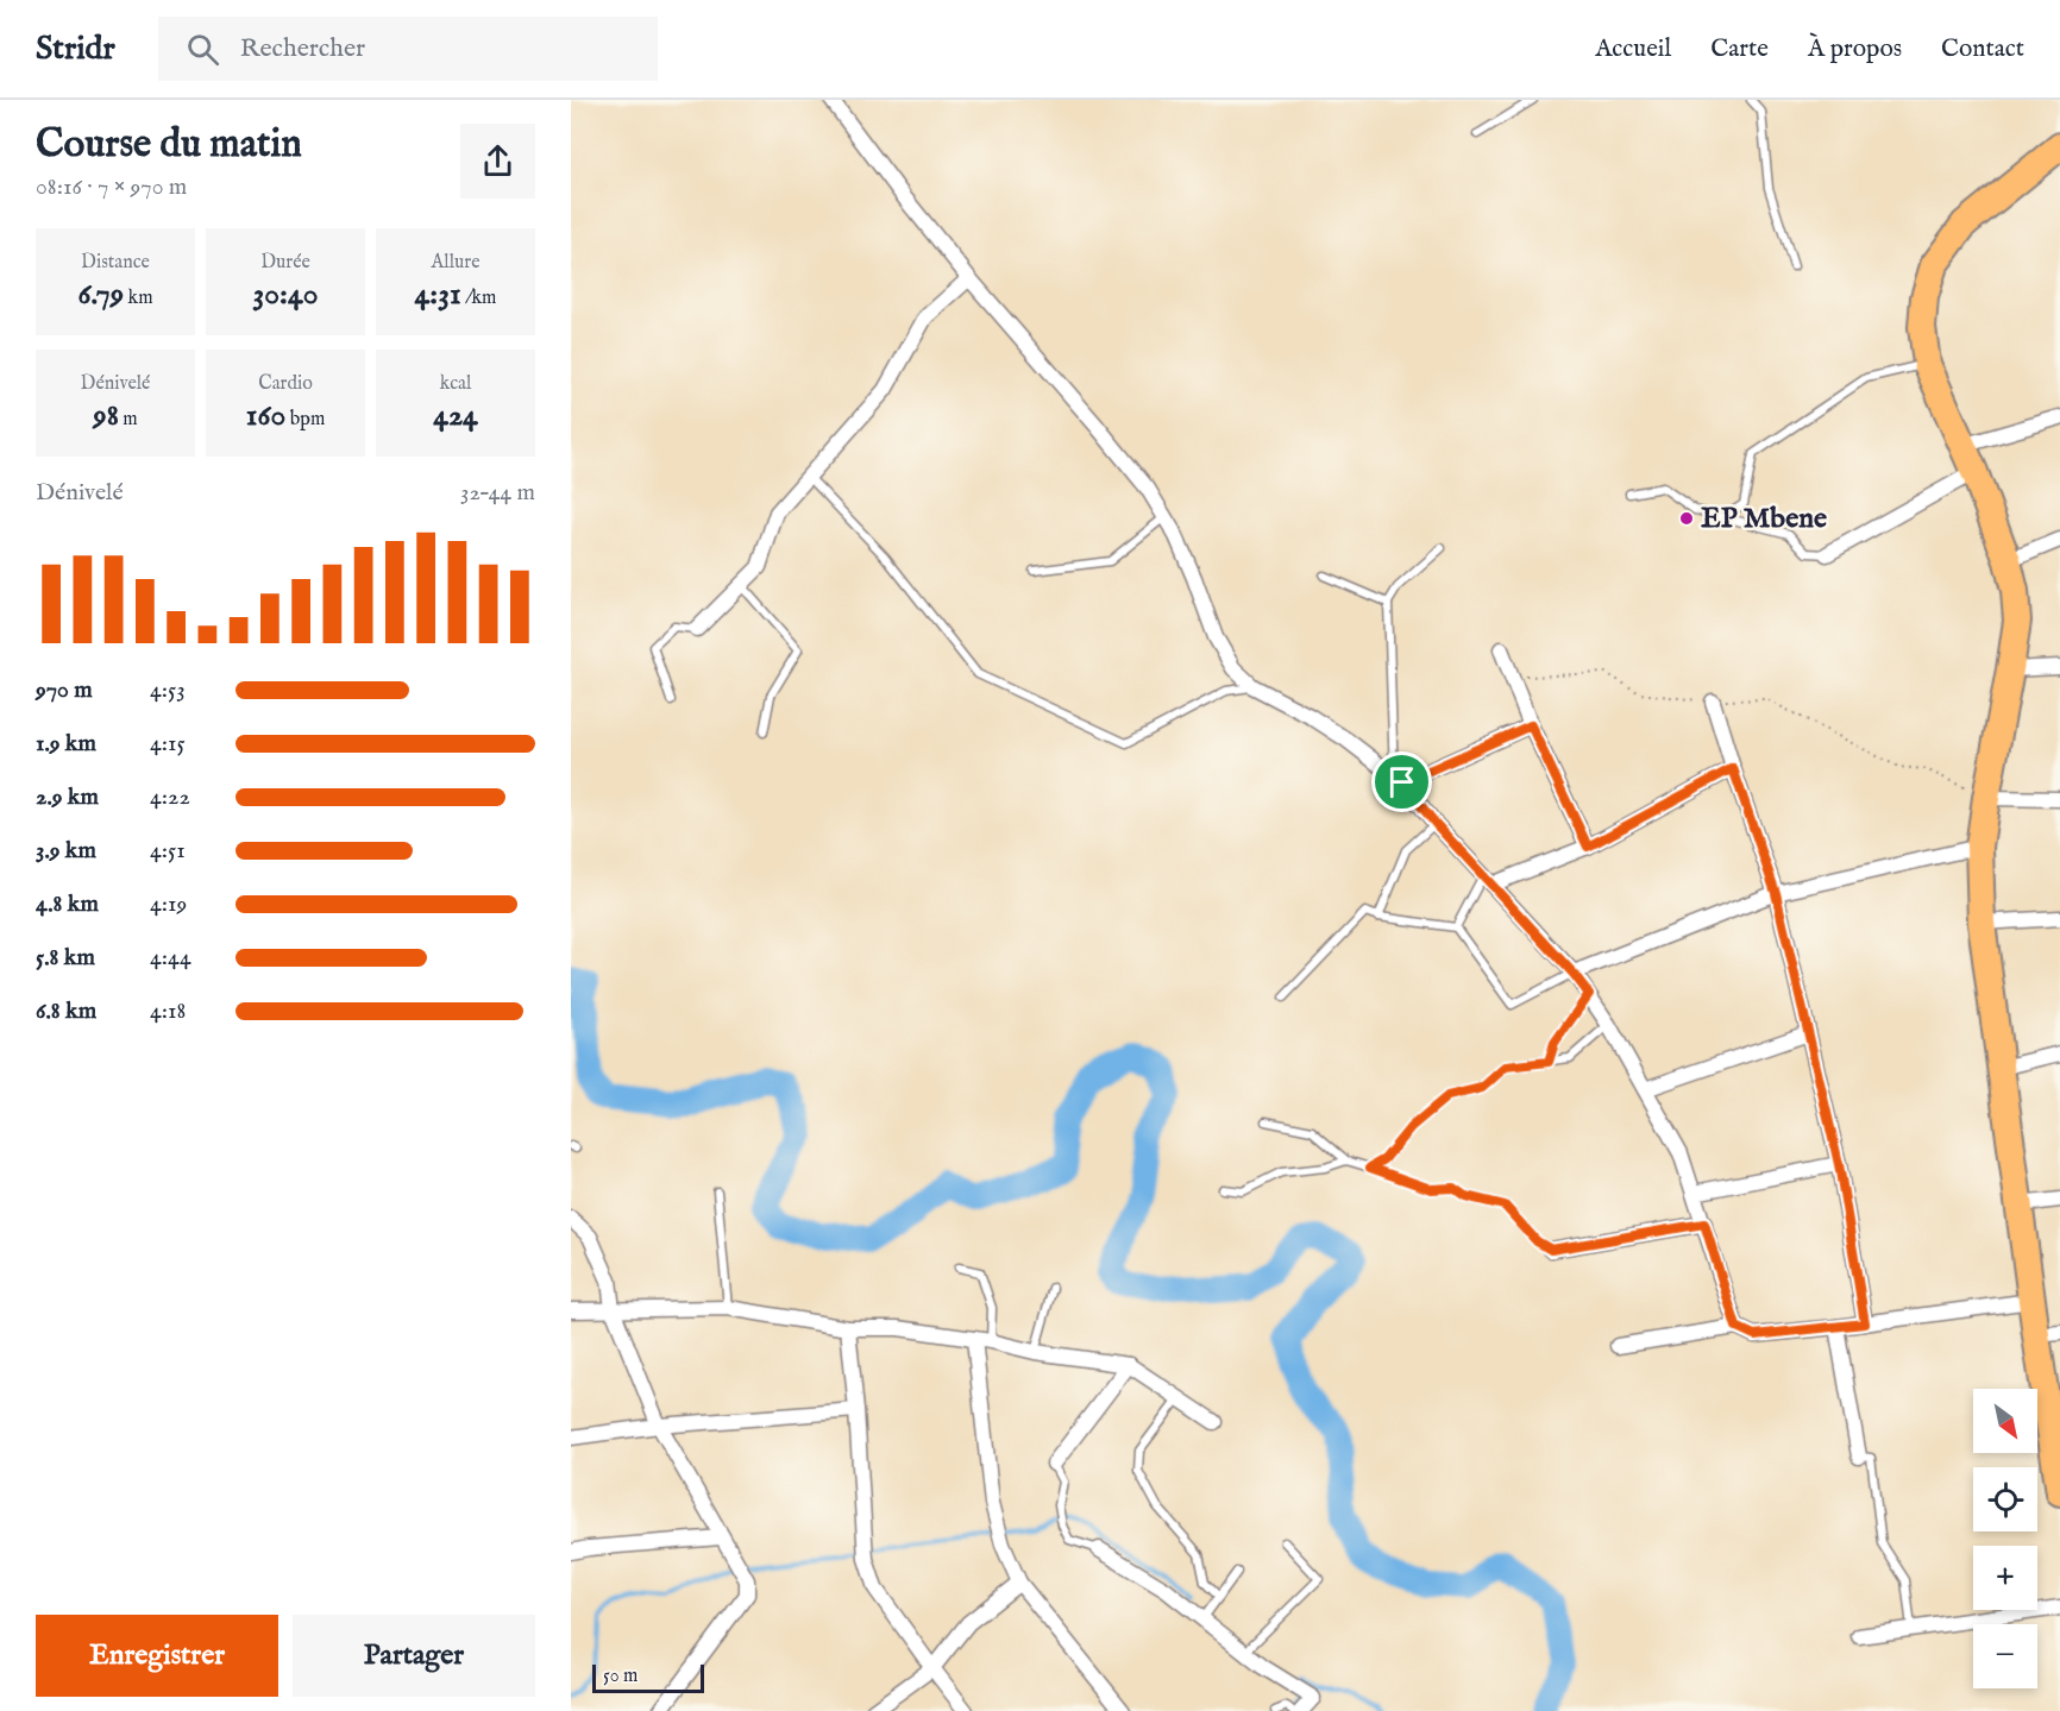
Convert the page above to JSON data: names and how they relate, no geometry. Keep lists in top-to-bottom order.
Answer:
{
  "places": ["EP Mbene"],
  "scale_bar": "50 m",
  "north": "bottom right",
  "page": {
    "header": "Stridr",
    "search": "Rechercher",
    "nav": [
      "Accueil",
      "Carte",
      "À propos",
      "Contact"
    ],
    "heading": ["Course du matin", "08:16 · 7 × 970 m"],
    "stats": [
      ["Distance", "6.79 km"],
      ["Durée", "30:40"],
      ["Allure", "4:31 /km"],
      ["Dénivelé", "98 m"],
      ["Cardio", "160 bpm"],
      ["kcal", "424"]
    ],
    "chart": ["Dénivelé", "32–44 m"],
    "list": [
      {
        "name": "970 m",
        "note": "4:53"
      },
      {
        "name": "1.9 km",
        "note": "4:15"
      },
      {
        "name": "2.9 km",
        "note": "4:22"
      },
      {
        "name": "3.9 km",
        "note": "4:51"
      },
      {
        "name": "4.8 km",
        "note": "4:19"
      },
      {
        "name": "5.8 km",
        "note": "4:44"
      },
      {
        "name": "6.8 km",
        "note": "4:18"
      }
    ],
    "map_buttons": ["+", "−"],
    "buttons": ["Enregistrer", "Partager"],
    "scale": "50 m"
  }
}
